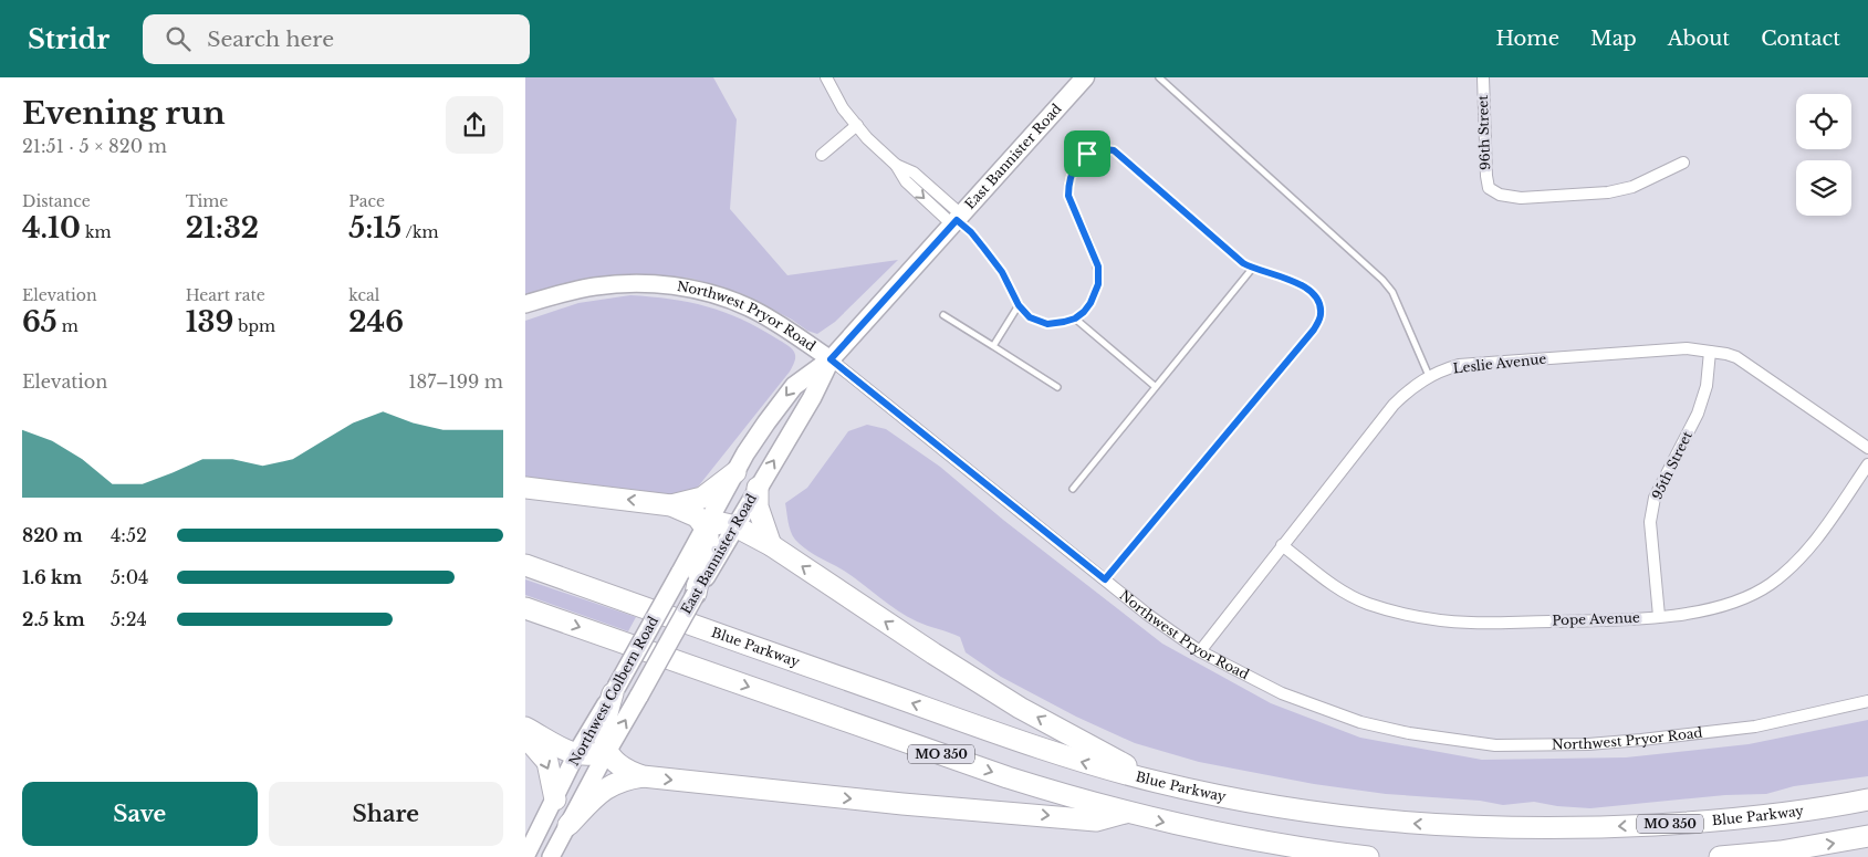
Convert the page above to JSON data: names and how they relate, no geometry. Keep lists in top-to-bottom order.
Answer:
{
  "streets": {
    "highway": ["Blue Parkway", "MO 350"],
    "main road": ["East Bannister Road", "Northwest Pryor Road", "Northwest Colbern Road"],
    "street": [
      "96th Street",
      "Leslie Avenue",
      "95th Street",
      "Pope Avenue"
    ]
  },
  "crossings": [
    ["East Bannister Road", "Northwest Pryor Road"],
    ["East Bannister Road", "Northwest Colbern Road"],
    ["Northwest Pryor Road", "Leslie Avenue"],
    ["Leslie Avenue", "95th Street"],
    ["Leslie Avenue", "Pope Avenue"],
    ["95th Street", "Pope Avenue"]
  ],
  "page": {
    "header": "Stridr",
    "search": "Search here",
    "nav": [
      "Home",
      "Map",
      "About",
      "Contact"
    ],
    "heading": ["Evening run", "21:51 · 5 × 820 m"],
    "stats": [
      ["Distance", "4.10 km"],
      ["Time", "21:32"],
      ["Pace", "5:15 /km"],
      ["Elevation", "65 m"],
      ["Heart rate", "139 bpm"],
      ["kcal", "246"]
    ],
    "chart": ["Elevation", "187–199 m"],
    "list": [
      {
        "name": "820 m",
        "note": "4:52"
      },
      {
        "name": "1.6 km",
        "note": "5:04"
      },
      {
        "name": "2.5 km",
        "note": "5:24"
      }
    ],
    "buttons": ["Save", "Share"]
  }
}
